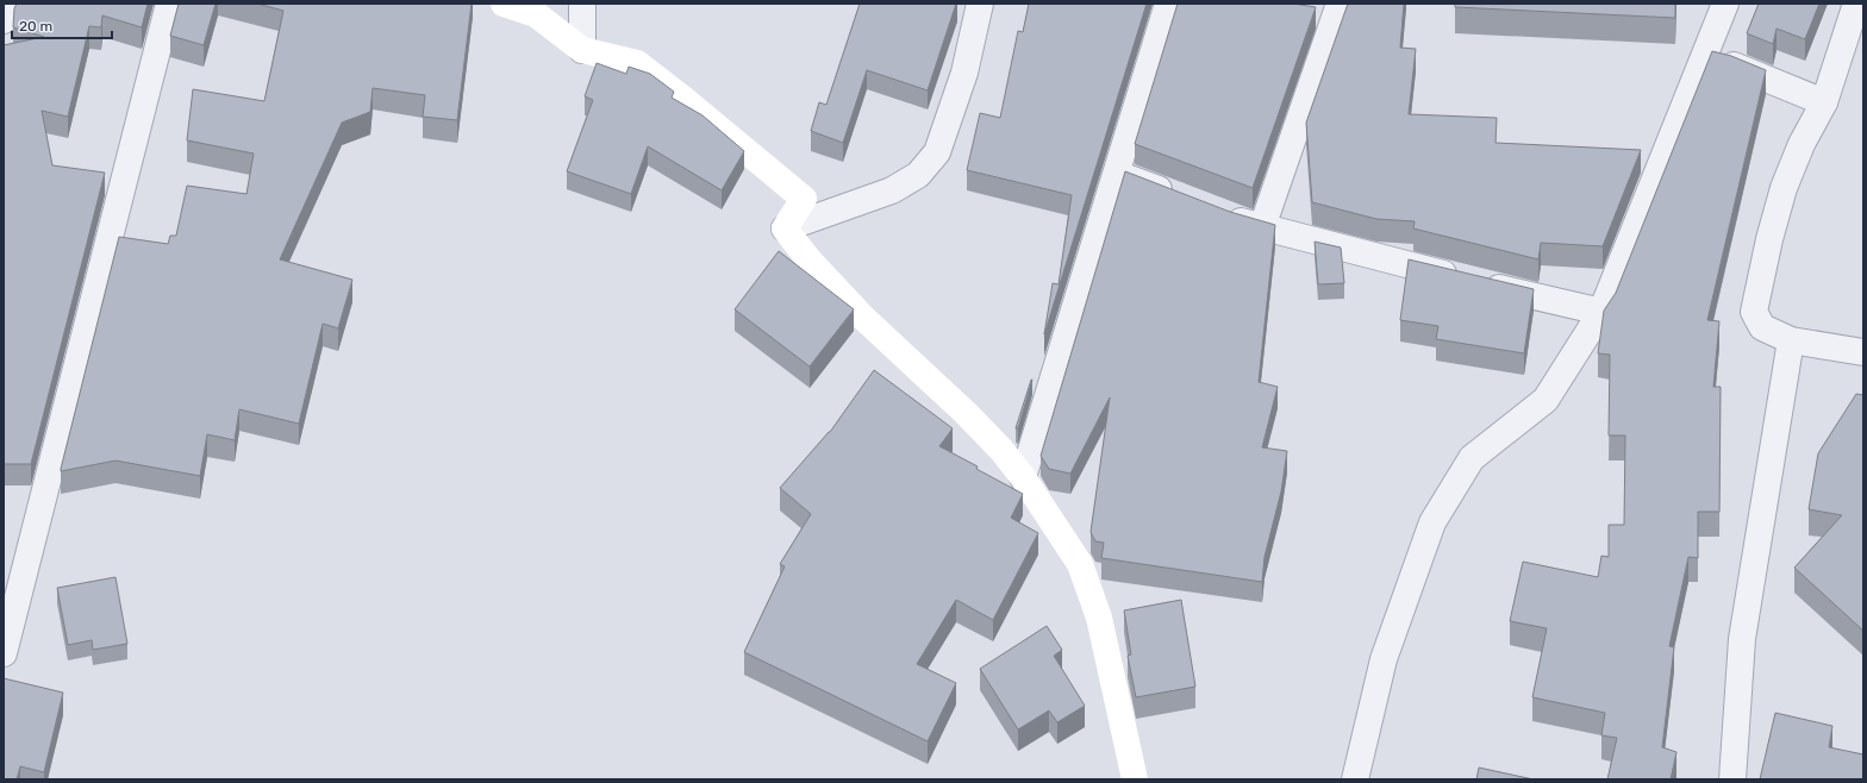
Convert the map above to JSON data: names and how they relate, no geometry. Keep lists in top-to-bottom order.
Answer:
{
  "scale_bar": "20 m"
}
